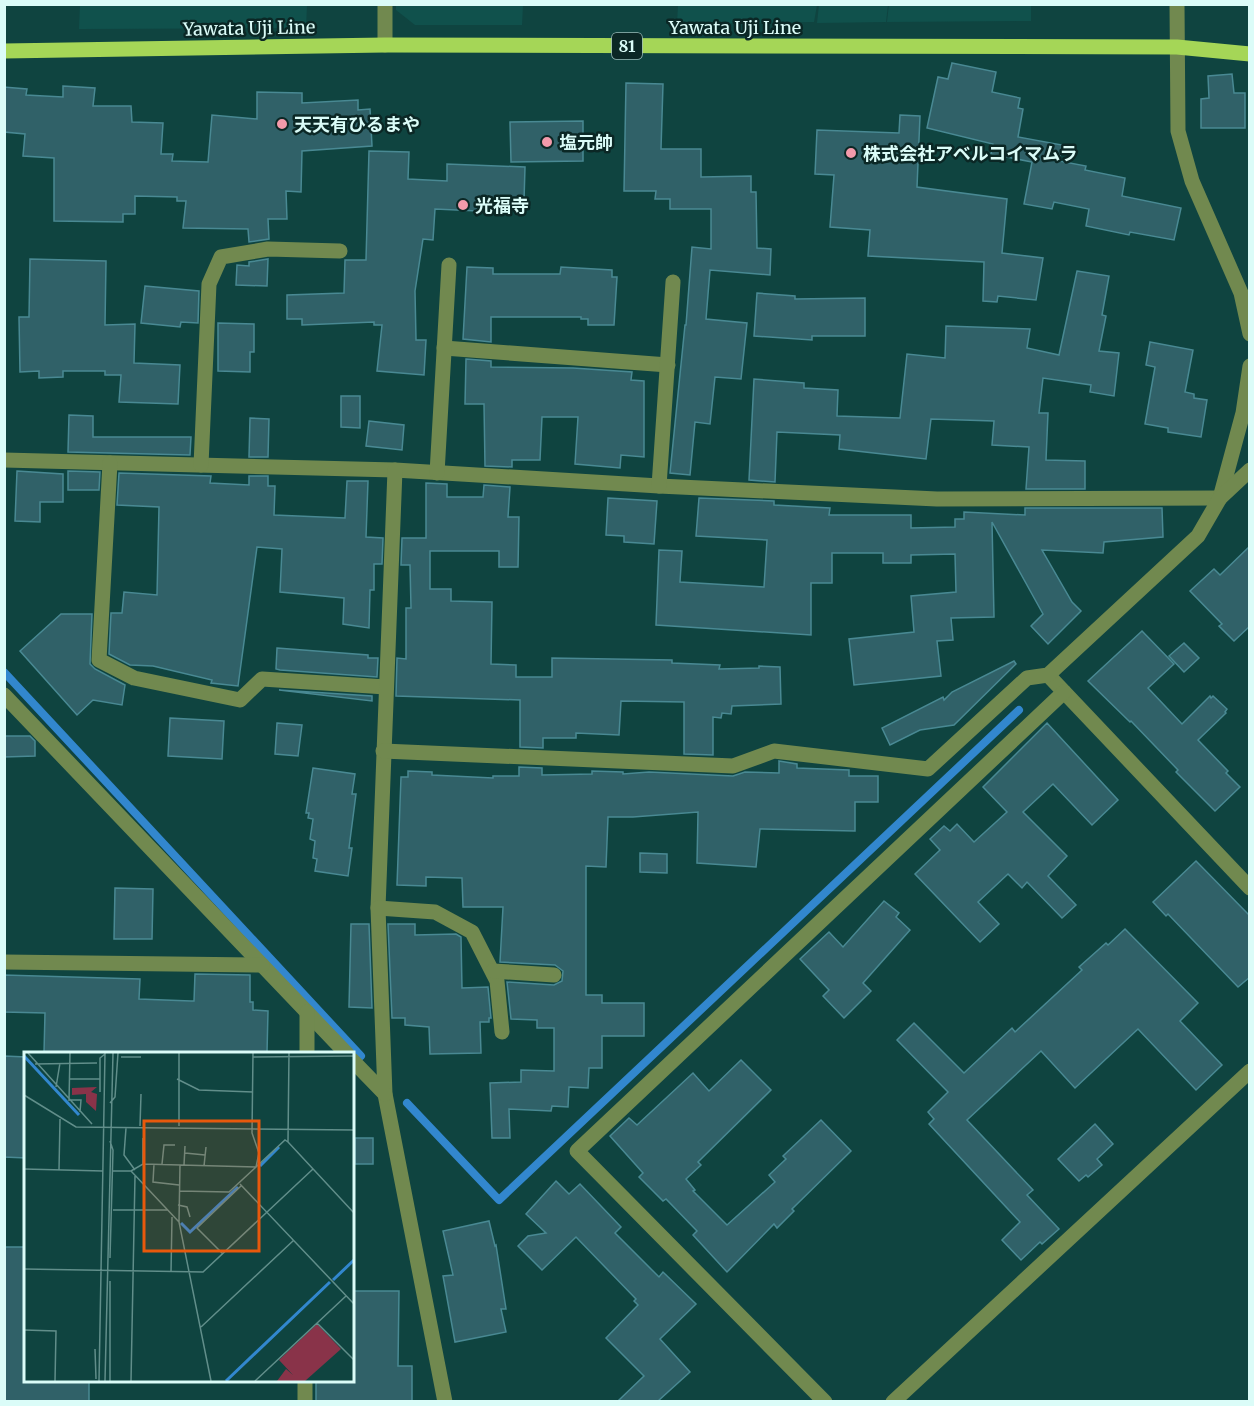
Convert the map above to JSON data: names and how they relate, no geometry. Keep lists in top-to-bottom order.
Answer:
{
  "streets": {
    "main road": ["Yawata Uji Line", "81"]
  },
  "places": [
    "天天有ひるまや",
    "塩元帥",
    "株式会社アベルコイマムラ",
    "光福寺"
  ]
}
